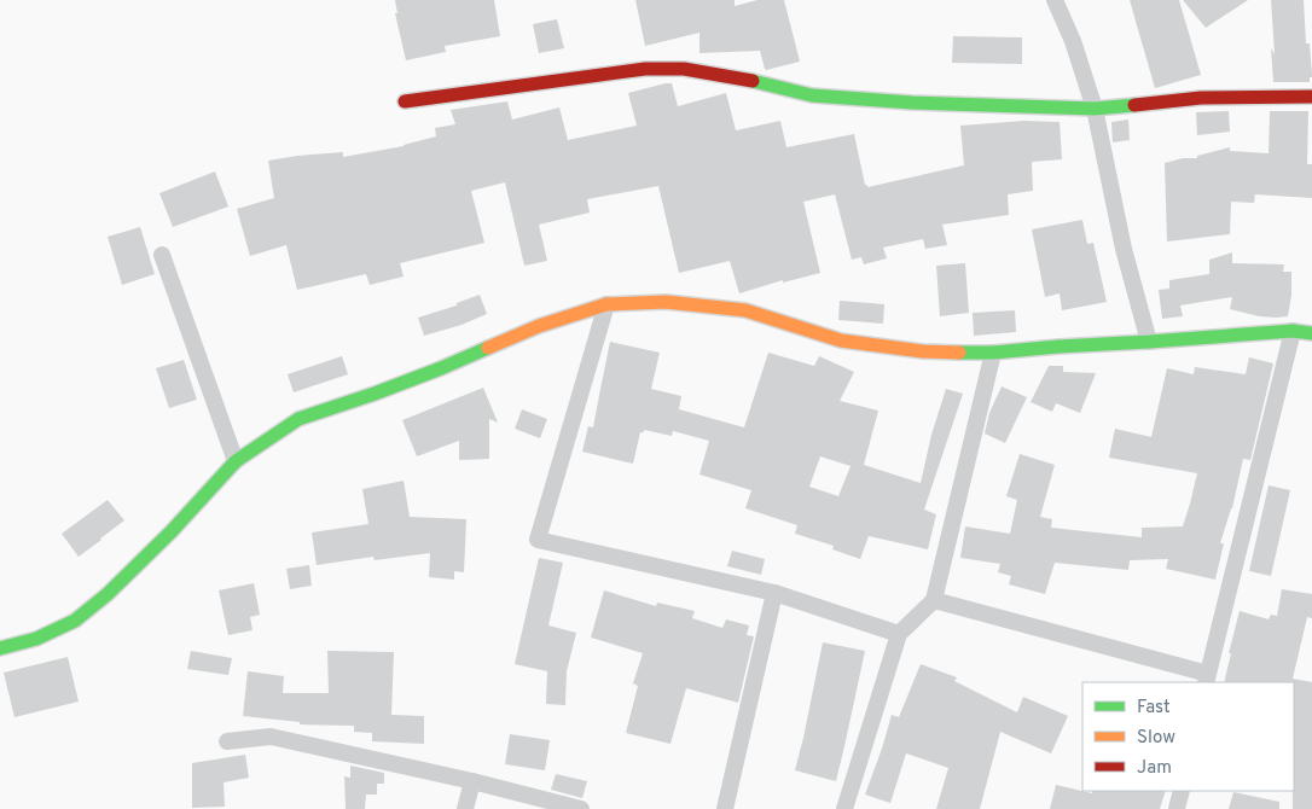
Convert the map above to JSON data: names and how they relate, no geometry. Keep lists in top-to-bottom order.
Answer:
{
  "legend": ["Fast", "Slow", "Jam"]
}
